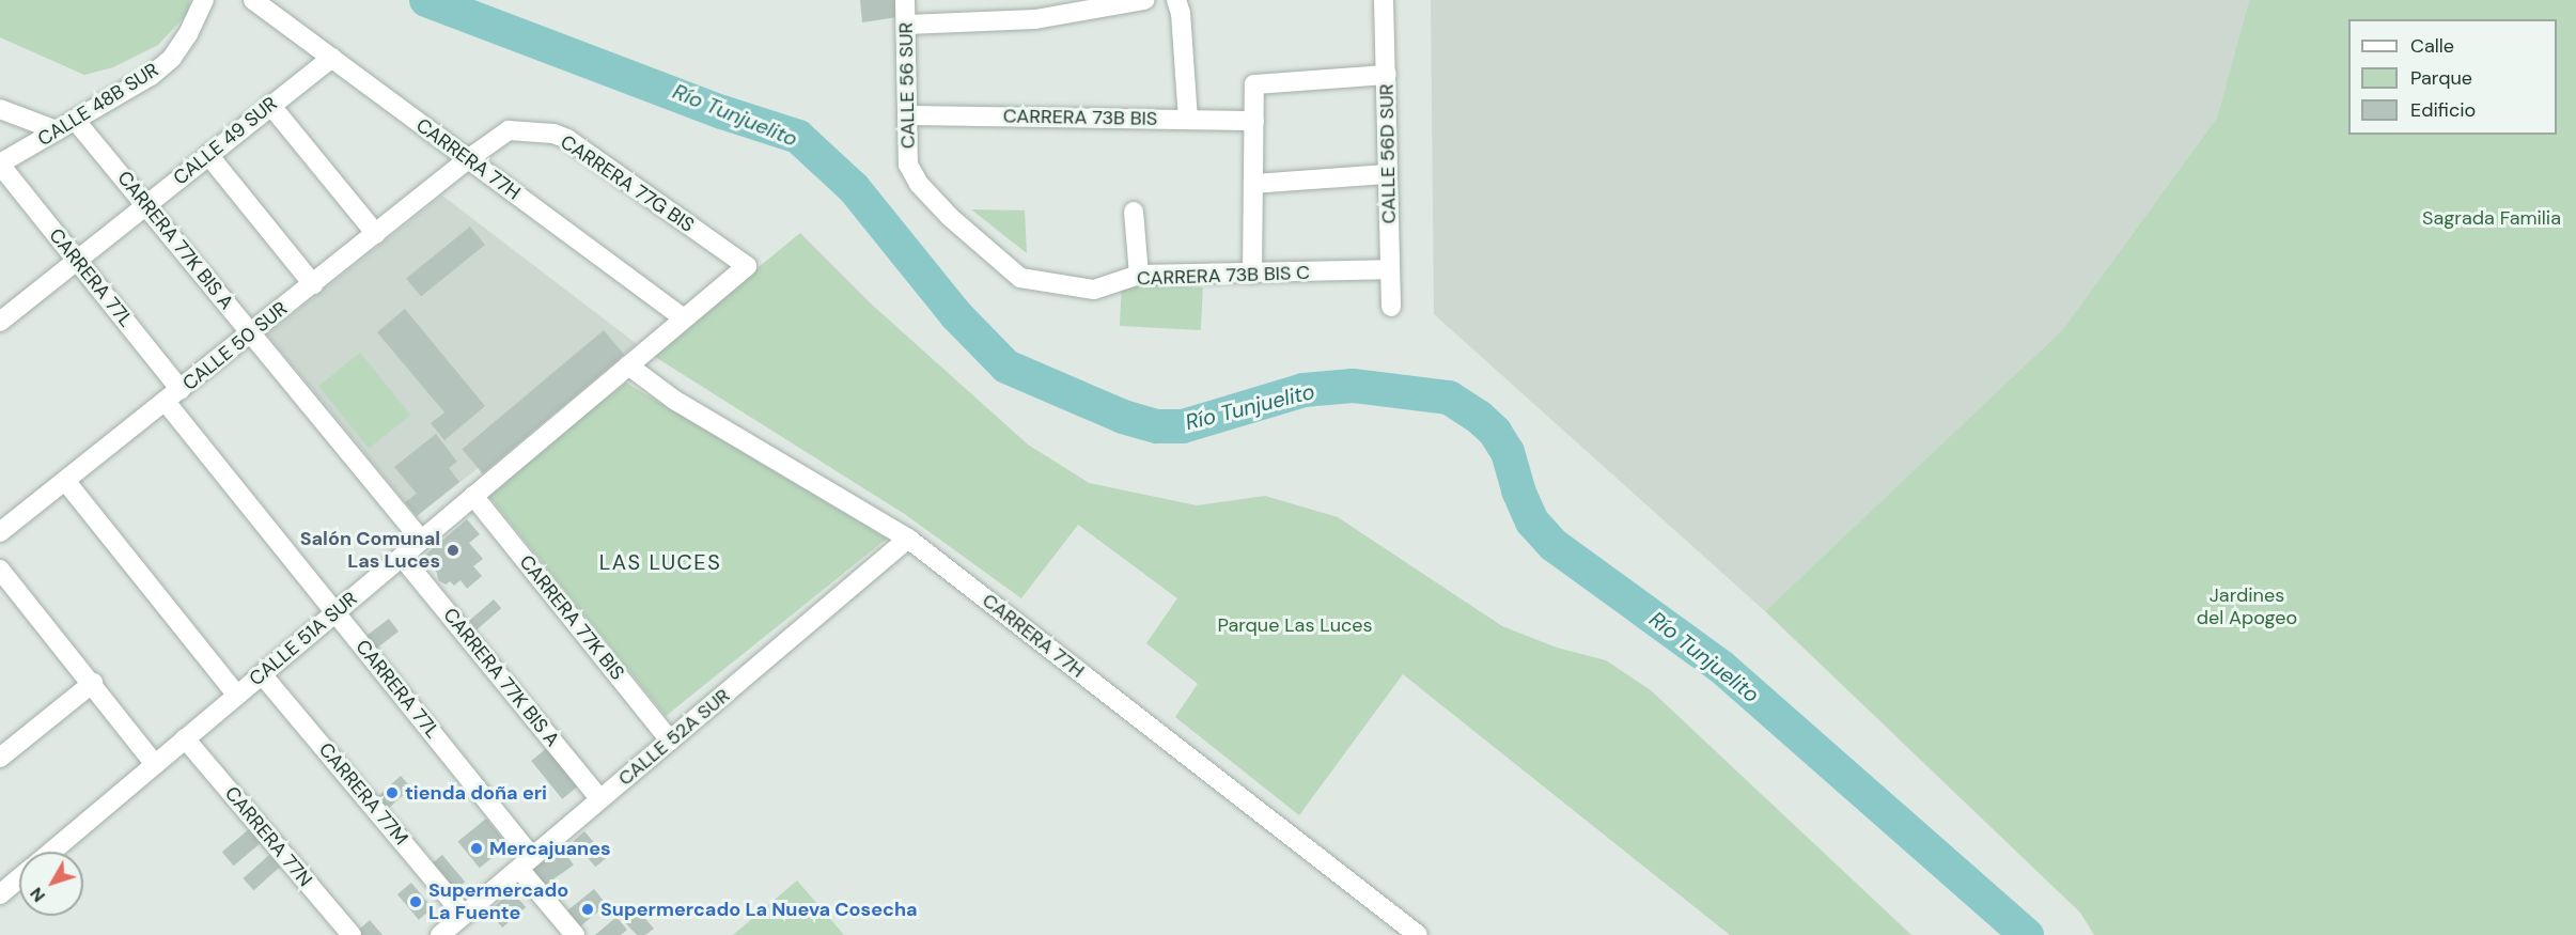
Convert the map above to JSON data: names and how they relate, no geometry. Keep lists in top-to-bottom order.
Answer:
{
  "streets": {
    "street": [
      "CALLE 56 SUR",
      "CALLE 48B SUR",
      "CARRERA 73B BIS",
      "CALLE 49 SUR",
      "CALLE 56D SUR",
      "CARRERA 77H",
      "CARRERA 77G BIS",
      "CARRERA 77K BIS A",
      "CARRERA 73B BIS C",
      "CARRERA 77L",
      "CALLE 50 SUR",
      "CARRERA 77K BIS",
      "CALLE 51A SUR",
      "CALLE 52A SUR",
      "CARRERA 77M",
      "CARRERA 77N"
    ]
  },
  "crossings": [
    ["CALLE 56 SUR", "CARRERA 73B BIS"],
    ["CALLE 56 SUR", "CARRERA 73B BIS C"],
    ["CALLE 48B SUR", "CARRERA 77K BIS A"],
    ["CALLE 48B SUR", "CARRERA 77L"],
    ["CALLE 49 SUR", "CARRERA 77H"],
    ["CALLE 49 SUR", "CARRERA 77K BIS A"],
    ["CALLE 49 SUR", "CARRERA 77L"],
    ["CALLE 56D SUR", "CARRERA 73B BIS C"],
    ["CARRERA 77H", "CARRERA 77G BIS"],
    ["CARRERA 77H", "CALLE 50 SUR"],
    ["CARRERA 77H", "CALLE 51A SUR"],
    ["CARRERA 77H", "CALLE 52A SUR"],
    ["CARRERA 77G BIS", "CALLE 50 SUR"],
    ["CARRERA 77G BIS", "CALLE 51A SUR"],
    ["CARRERA 77K BIS A", "CALLE 50 SUR"],
    ["CARRERA 77K BIS A", "CALLE 51A SUR"],
    ["CARRERA 77K BIS A", "CALLE 52A SUR"],
    ["CARRERA 77L", "CALLE 50 SUR"],
    ["CARRERA 77L", "CALLE 51A SUR"],
    ["CARRERA 77L", "CALLE 52A SUR"],
    ["CARRERA 77K BIS", "CALLE 51A SUR"],
    ["CARRERA 77K BIS", "CALLE 52A SUR"],
    ["CALLE 51A SUR", "CARRERA 77M"],
    ["CALLE 51A SUR", "CARRERA 77N"],
    ["CALLE 52A SUR", "CARRERA 77M"]
  ],
  "districts": ["LAS LUCES"],
  "water": ["Río Tunjuelito"],
  "parks": ["Sagrada Familia", "Jardines del Apogeo", "Parque Las Luces"],
  "places": [
    "Salón Comunal Las Luces",
    "tienda doña eri",
    "Mercajuanes",
    "Supermercado La Fuente",
    "Supermercado La Nueva Cosecha"
  ],
  "legend": ["Calle", "Parque", "Edificio"],
  "north": "bottom left"
}
